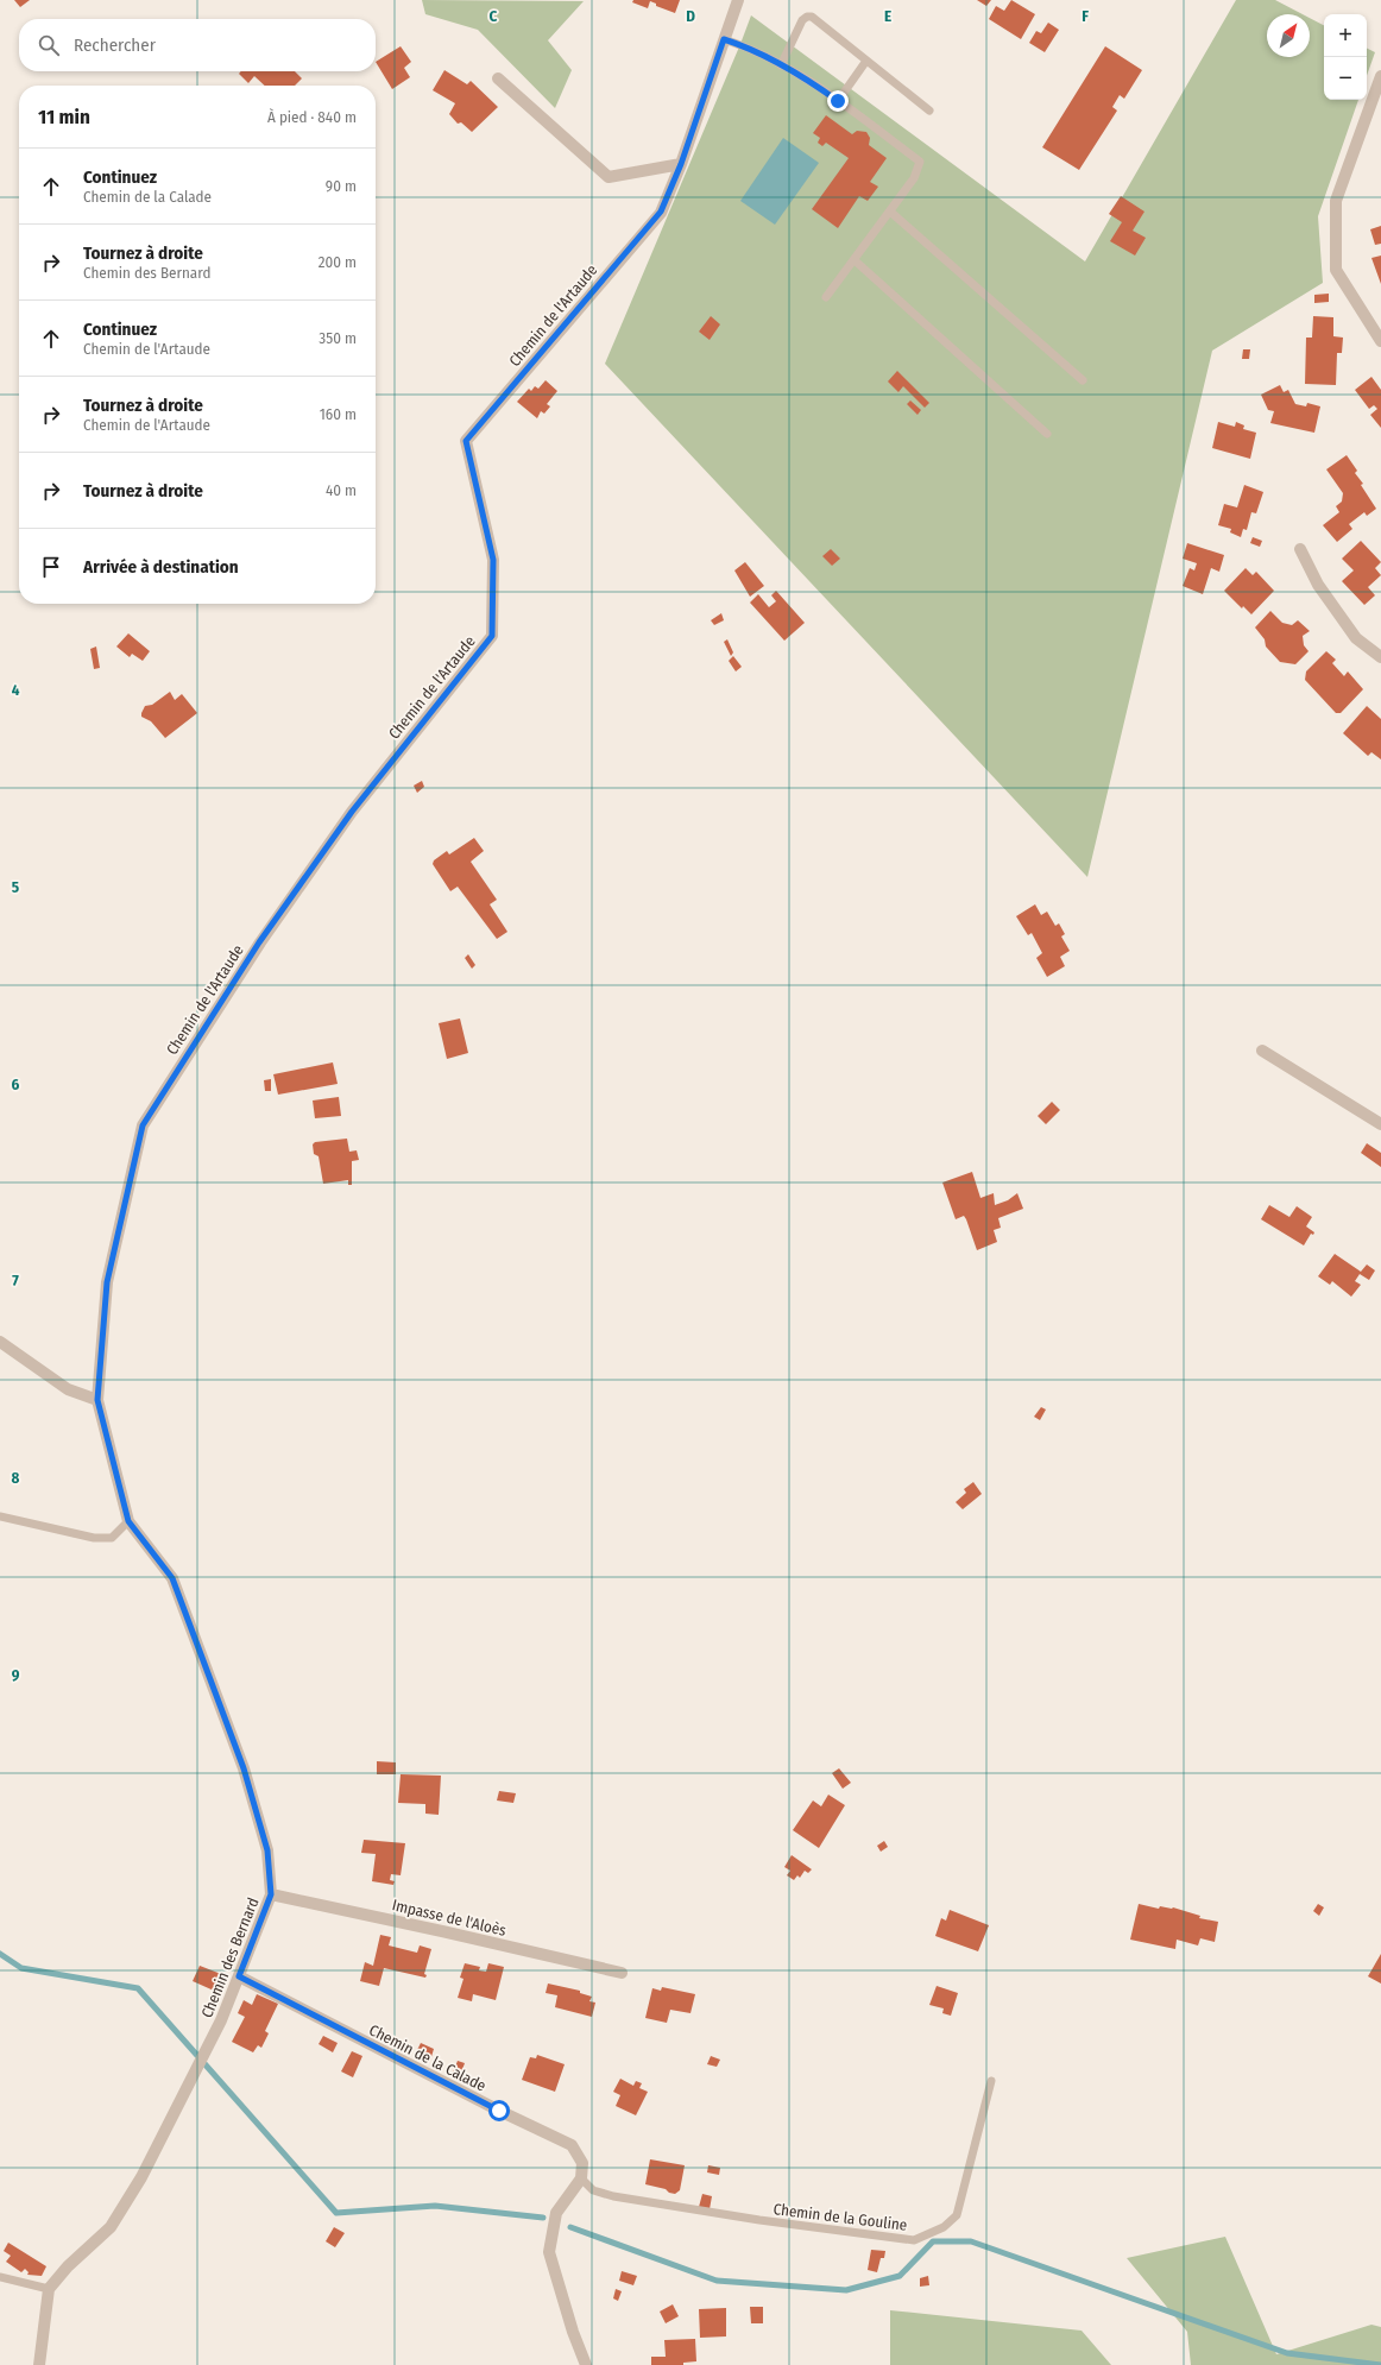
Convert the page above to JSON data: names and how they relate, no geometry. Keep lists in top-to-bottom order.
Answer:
{
  "streets": {
    "street": [
      "Chemin de l'Artaude",
      "Impasse de l'Aloès",
      "Chemin des Bernard",
      "Chemin de la Calade"
    ],
    "lane": ["Chemin de la Gouline"]
  },
  "crossings": [
    ["Chemin de l'Artaude", "Chemin des Bernard"],
    ["Impasse de l'Aloès", "Chemin des Bernard"],
    ["Chemin des Bernard", "Chemin de la Calade"],
    ["Chemin de la Calade", "Chemin de la Gouline"]
  ],
  "north": "top right",
  "page": {
    "map_buttons": ["+", "−"],
    "search": "Rechercher",
    "heading": ["11 min", "À pied · 840 m"],
    "list": [
      ["Continuez", "Chemin de la Calade", "90 m"],
      ["Tournez à droite", "Chemin des Bernard", "200 m"],
      ["Continuez", "Chemin de l'Artaude", "350 m"],
      ["Tournez à droite", "Chemin de l'Artaude", "160 m"],
      ["Tournez à droite", "40 m"],
      "Arrivée à destination"
    ]
  },
  "grid": {
    "columns": [
      "C",
      "D",
      "E",
      "F"
    ],
    "rows": [
      "4",
      "5",
      "6",
      "7",
      "8",
      "9"
    ]
  }
}
